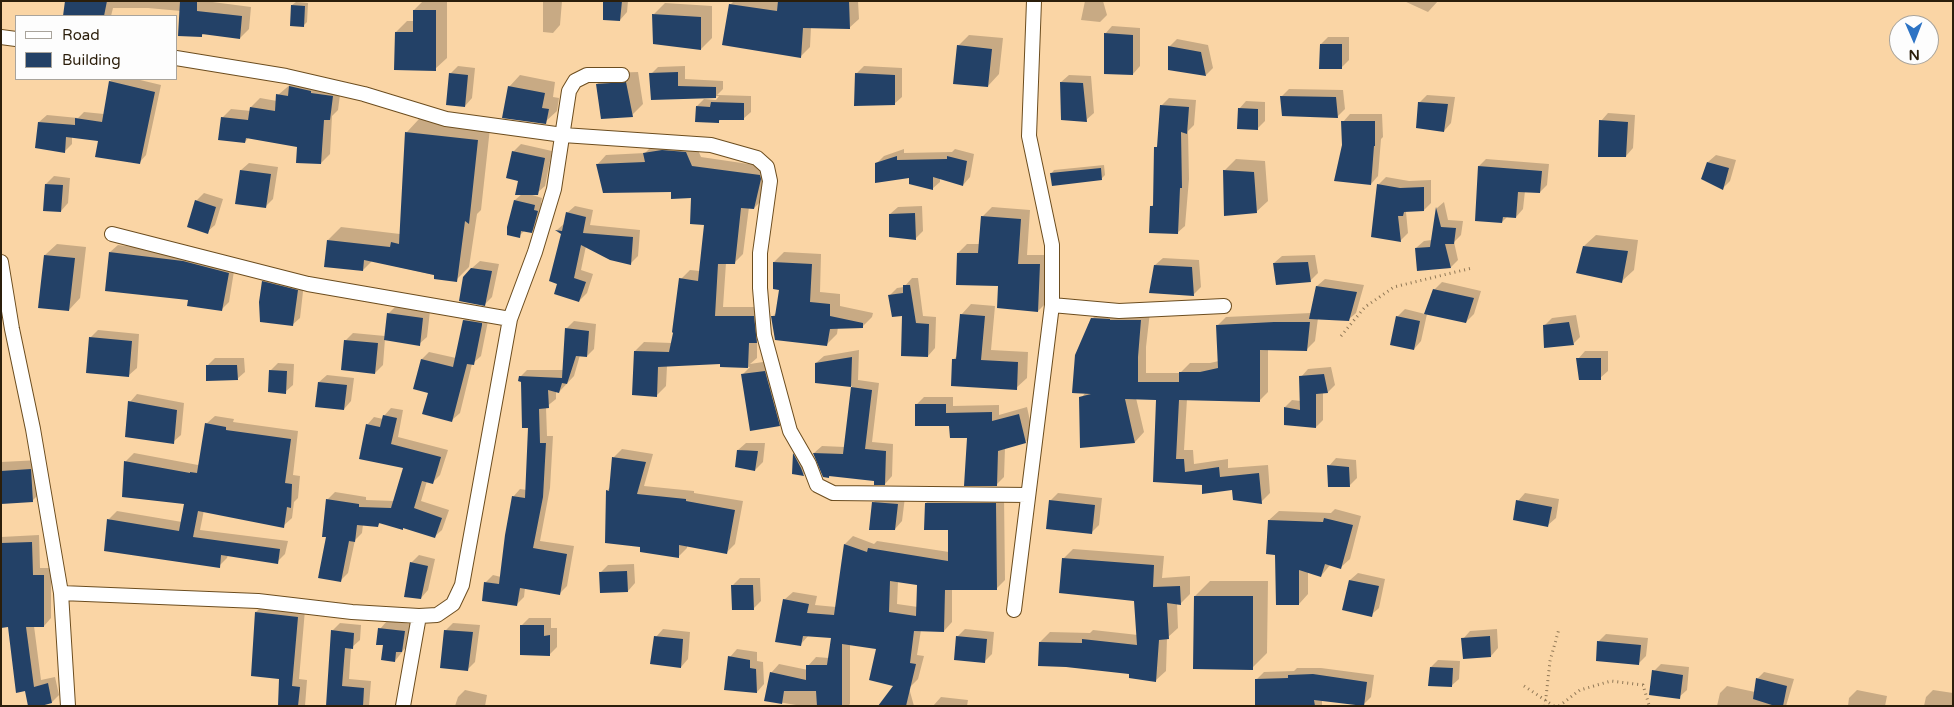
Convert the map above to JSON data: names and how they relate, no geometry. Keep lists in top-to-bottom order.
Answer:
{
  "legend": ["Road", "Building"],
  "north": "bottom"
}
